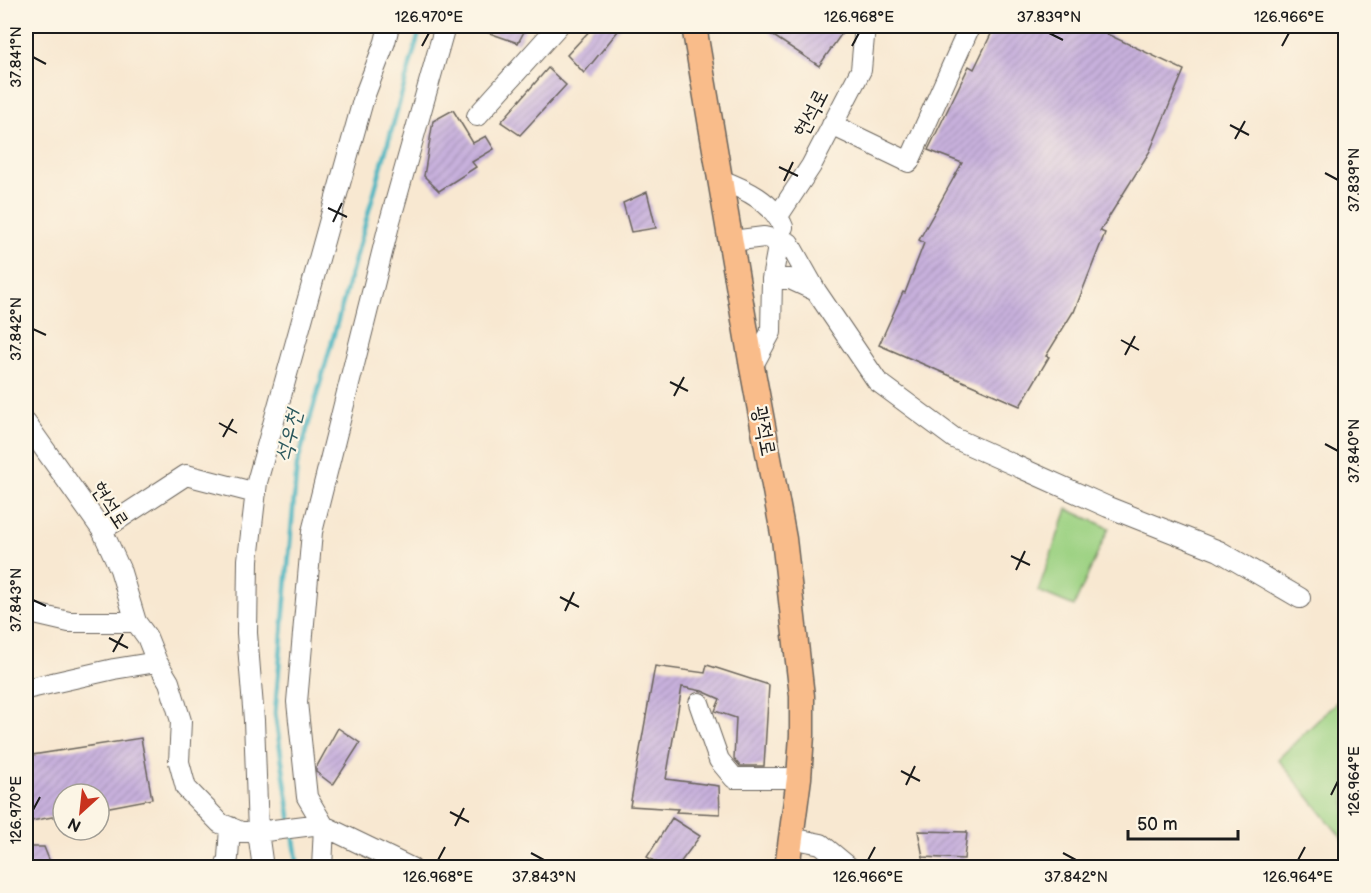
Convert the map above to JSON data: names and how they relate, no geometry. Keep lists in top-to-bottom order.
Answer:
{
  "streets": {
    "main road": ["광적로"],
    "street": ["현석로"]
  },
  "water": ["석우천"],
  "scale_bar": "50 m",
  "north": "bottom left",
  "coordinates": [
    "126.970°E",
    "126.968°E",
    "37.839°N",
    "126.966°E",
    "37.841°N",
    "37.842°N",
    "37.840°N",
    "37.843°N",
    "126.964°E"
  ]
}
